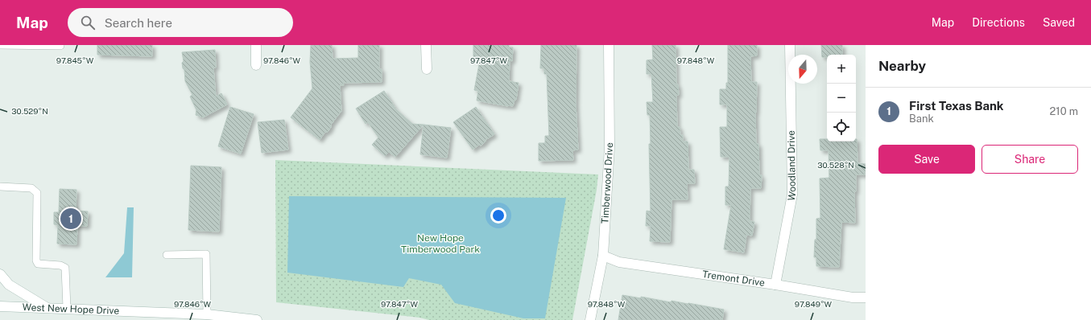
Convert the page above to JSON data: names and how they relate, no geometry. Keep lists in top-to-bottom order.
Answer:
{
  "streets": {
    "street": [
      "Woodland Drive",
      "Timberwood Drive",
      "Tremont Drive",
      "West New Hope Drive"
    ]
  },
  "crossings": [
    ["Woodland Drive", "Tremont Drive"],
    ["Timberwood Drive", "Tremont Drive"]
  ],
  "parks": ["New Hope Timberwood Park"],
  "north": "bottom",
  "page": {
    "header": "Map",
    "search": "Search here",
    "nav": ["Map", "Directions", "Saved"],
    "heading": "Nearby",
    "map_buttons": ["+", "−"],
    "list": [
      {
        "mark": "1",
        "name": "First Texas Bank",
        "note": "Bank",
        "value": "210 m"
      }
    ],
    "buttons": ["Save", "Share"],
    "pins": "1"
  },
  "coordinates": [
    "97.846°W",
    "97.847°W",
    "97.848°W",
    "97.845°W",
    "30.529°N",
    "30.528°N",
    "97.849°W"
  ]
}
